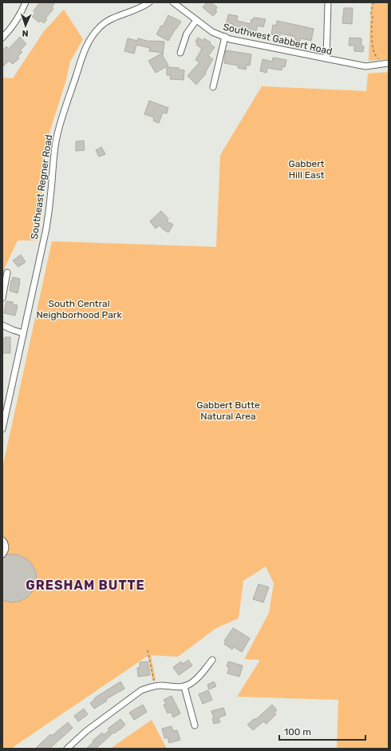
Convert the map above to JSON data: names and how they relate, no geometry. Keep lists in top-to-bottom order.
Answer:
{
  "streets": {
    "street": ["Southwest Gabbert Road", "Southeast Regner Road"]
  },
  "districts": ["GRESHAM BUTTE"],
  "parks": ["Gabbert Hill East", "South Central Neighborhood Park", "Gabbert Butte Natural Area"],
  "scale_bar": "100 m",
  "north": "bottom"
}
